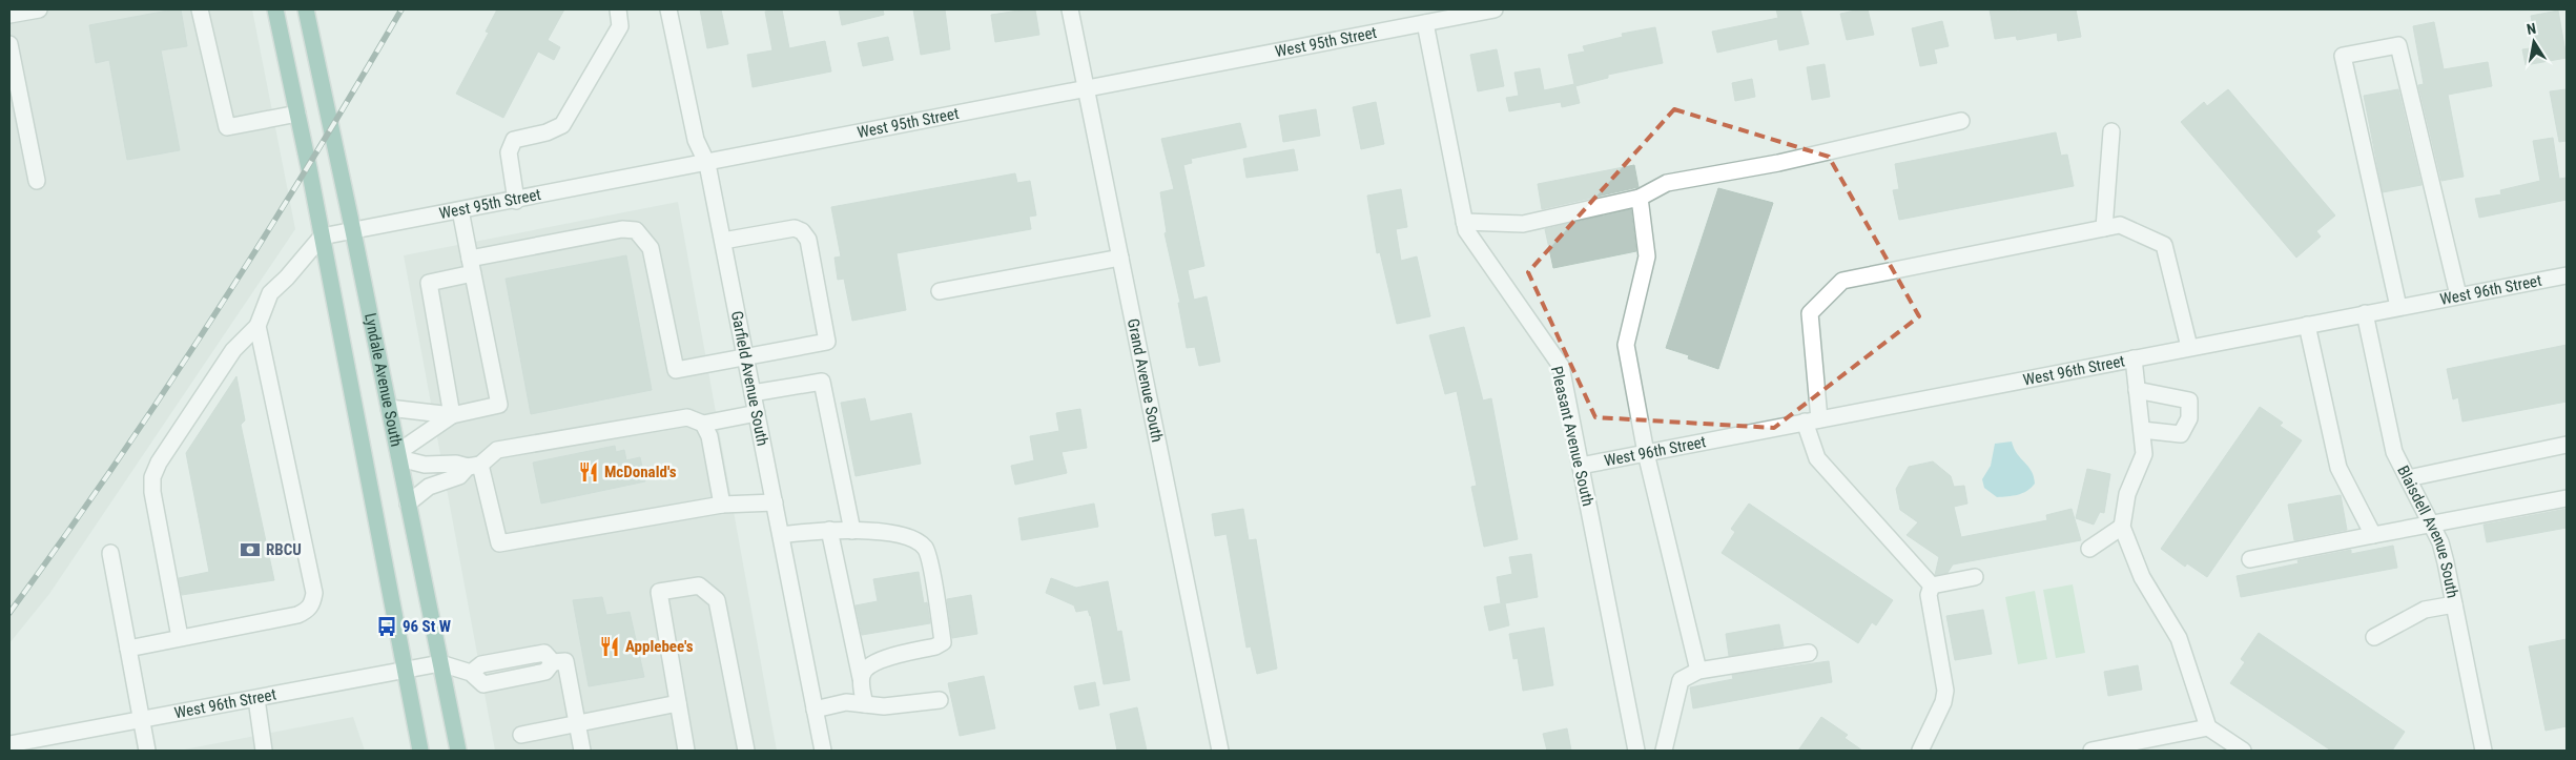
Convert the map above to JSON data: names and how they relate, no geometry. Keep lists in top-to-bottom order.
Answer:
{
  "streets": {
    "main road": ["Lyndale Avenue South"],
    "street": [
      "West 95th Street",
      "West 96th Street",
      "Garfield Avenue South",
      "Grand Avenue South",
      "Pleasant Avenue South",
      "Blaisdell Avenue South"
    ]
  },
  "crossings": [
    ["West 95th Street", "Garfield Avenue South"],
    ["West 95th Street", "Lyndale Avenue South"],
    ["West 95th Street", "Grand Avenue South"],
    ["West 95th Street", "Pleasant Avenue South"],
    ["West 96th Street", "Lyndale Avenue South"],
    ["West 96th Street", "Pleasant Avenue South"],
    ["West 96th Street", "Blaisdell Avenue South"]
  ],
  "places": {
    "restaurant": ["McDonald's", "Applebee's"],
    "bank": ["RBCU"],
    "bus stop": ["96 St W"]
  },
  "north": "top"
}
